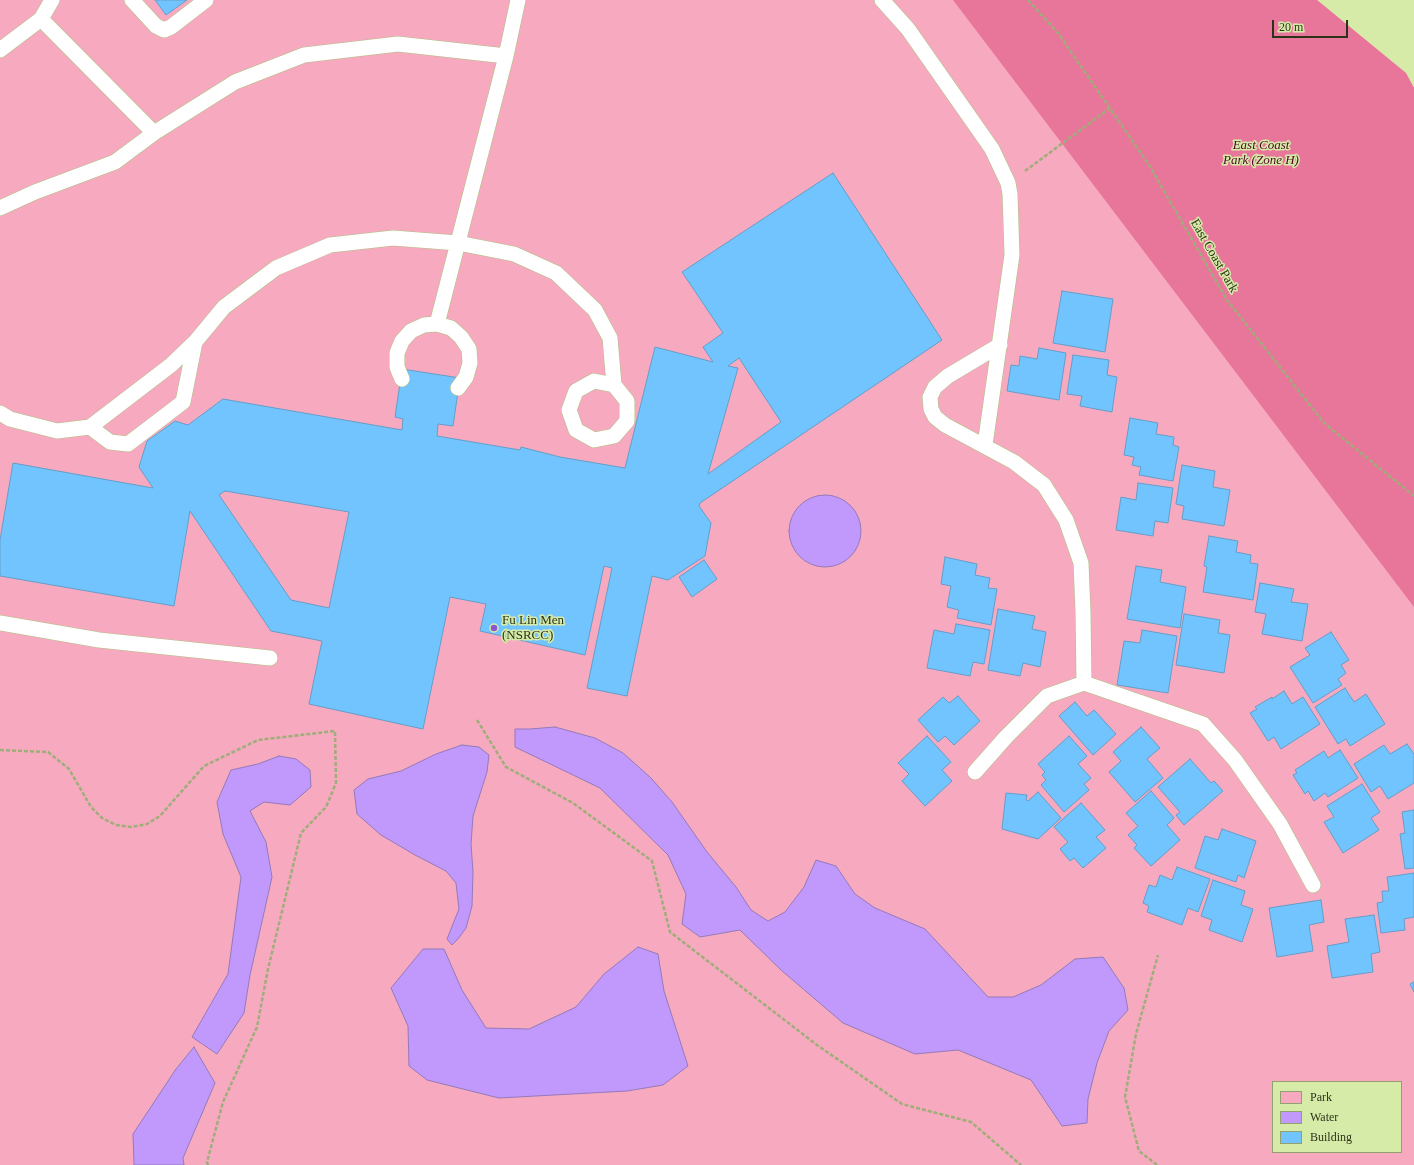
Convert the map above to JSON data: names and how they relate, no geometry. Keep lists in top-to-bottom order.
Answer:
{
  "streets": {
    "path": ["East Coast Park"]
  },
  "parks": ["East Coast Park (Zone H)"],
  "places": ["Fu Lin Men (NSRCC)"],
  "legend": ["Park", "Water", "Building"],
  "scale_bar": "20 m"
}
